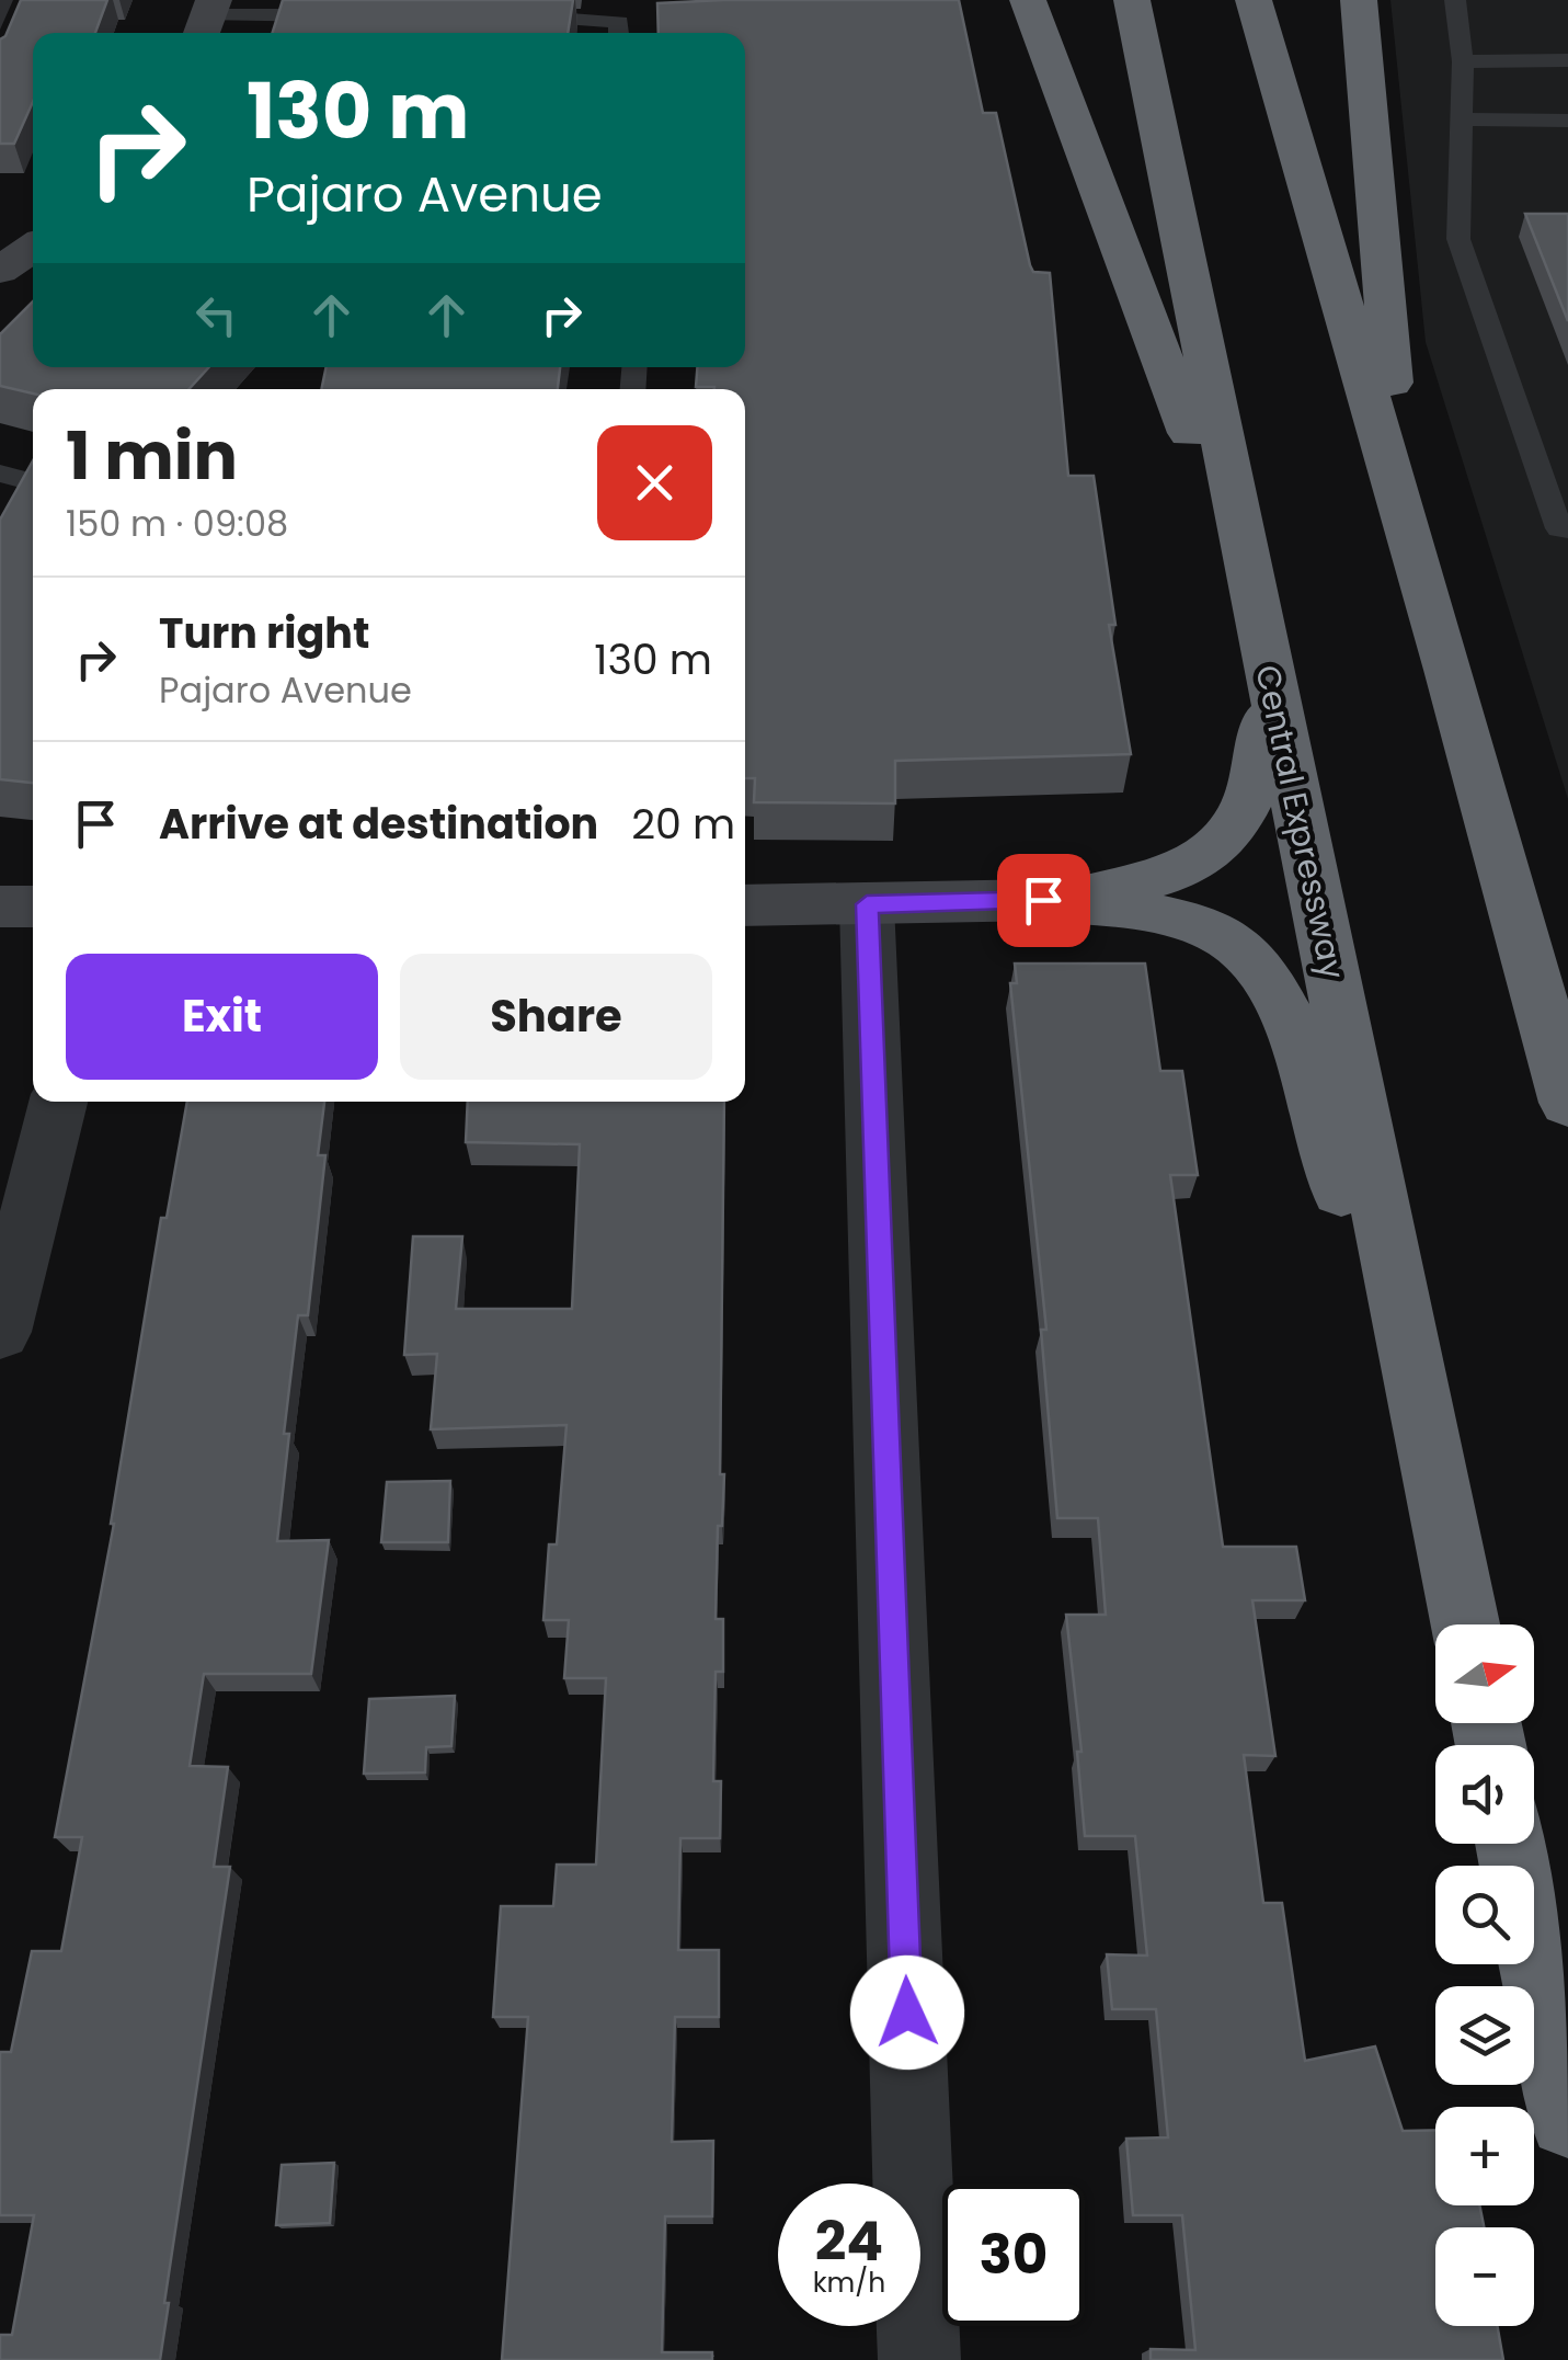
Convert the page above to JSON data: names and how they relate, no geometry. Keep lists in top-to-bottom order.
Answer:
{
  "streets": {
    "highway": ["Central Expressway"]
  },
  "north": "right",
  "page": {
    "turn": ["130 m", "Pajaro Avenue"],
    "heading": ["1 min", "150 m · 09:08"],
    "list": [
      {
        "name": "Turn right",
        "note": "Pajaro Avenue",
        "value": "130 m"
      },
      {
        "name": "Arrive at destination",
        "value": "20 m"
      }
    ],
    "buttons": ["Exit", "Share"],
    "map_buttons": ["+", "−"],
    "speed": "24 km/h",
    "limit": "30"
  }
}
